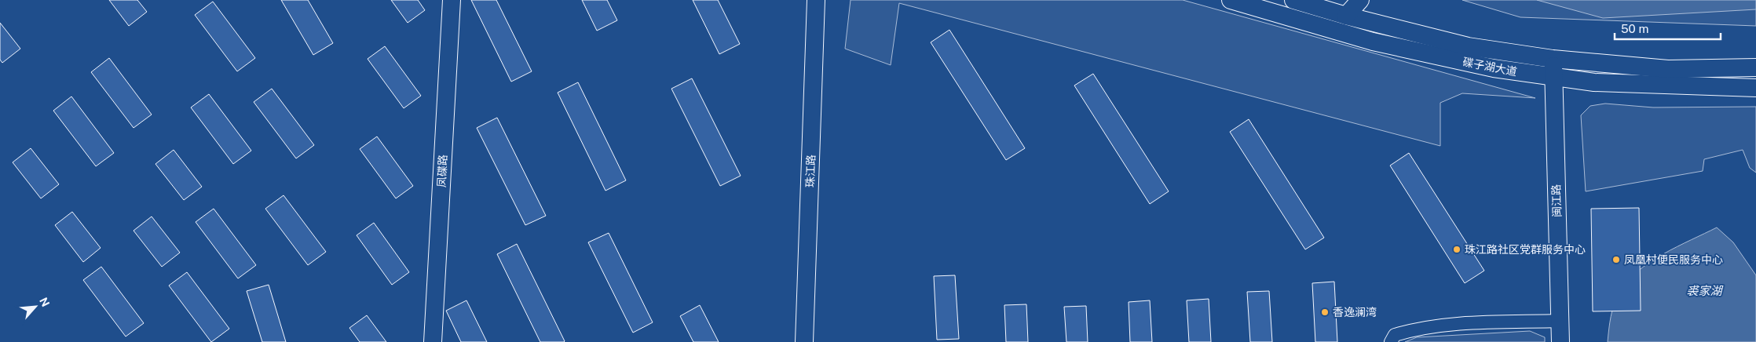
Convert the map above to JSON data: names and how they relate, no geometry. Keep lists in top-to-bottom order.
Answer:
{
  "streets": {
    "main road": [
      "碟子湖大道",
      "凤碟路",
      "珠江路",
      "闽江路"
    ]
  },
  "crossings": [
    ["碟子湖大道", "闽江路"]
  ],
  "water": ["裘家湖"],
  "places": ["珠江路社区党群服务中心", "凤凰村便民服务中心", "香逸澜湾"],
  "scale_bar": "50 m",
  "north": "top right"
}
